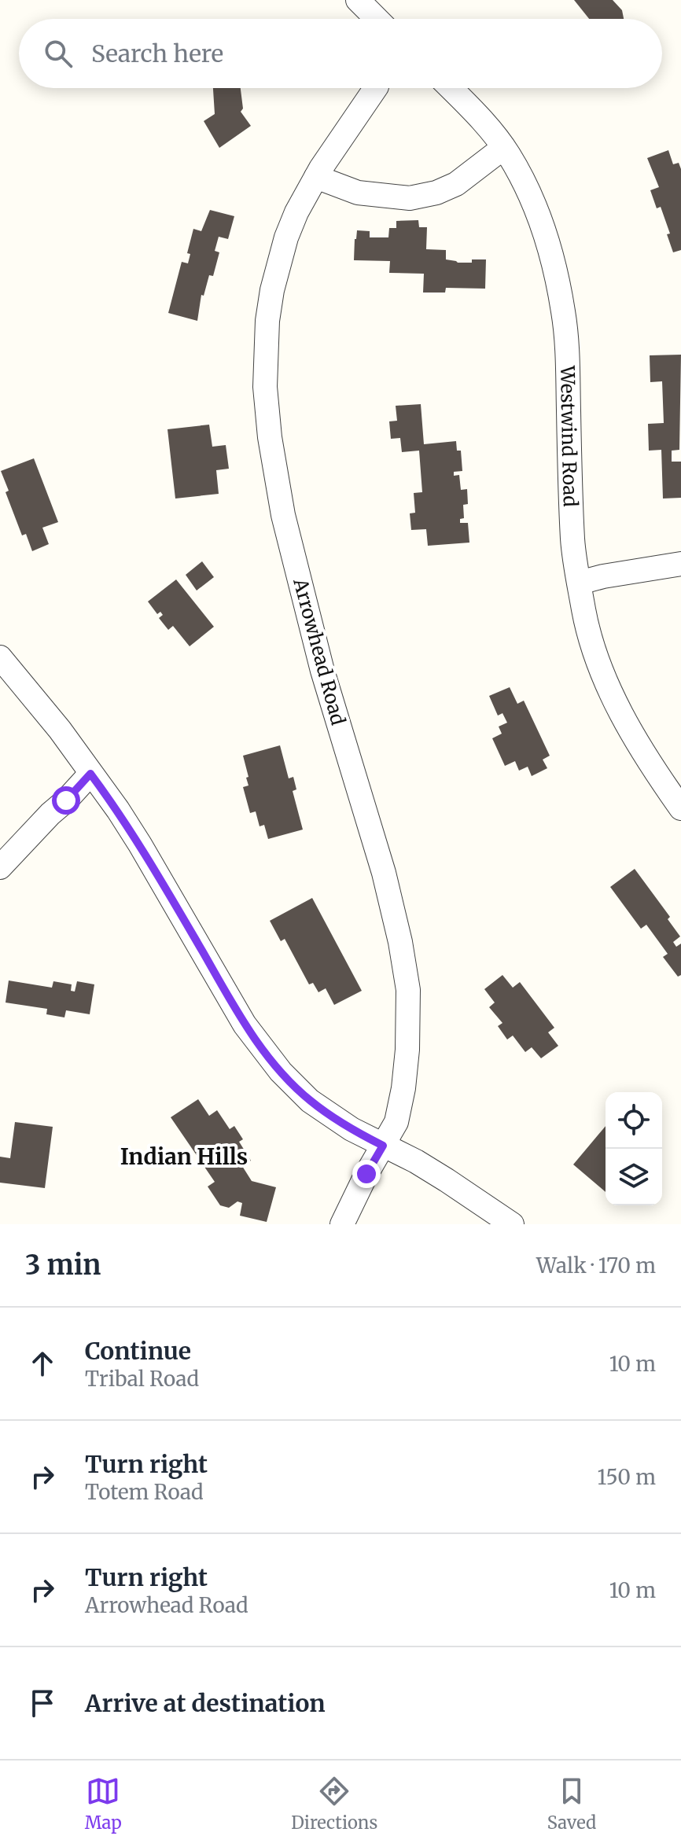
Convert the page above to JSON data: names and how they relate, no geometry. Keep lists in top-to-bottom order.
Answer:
{
  "streets": {
    "street": ["Westwind Road", "Arrowhead Road"]
  },
  "districts": ["Indian Hills"],
  "page": {
    "search": "Search here",
    "heading": ["3 min", "Walk · 170 m"],
    "list": [
      ["Continue", "Tribal Road", "10 m"],
      ["Turn right", "Totem Road", "150 m"],
      ["Turn right", "Arrowhead Road", "10 m"],
      "Arrive at destination"
    ],
    "nav": ["Map", "Directions", "Saved"]
  }
}
